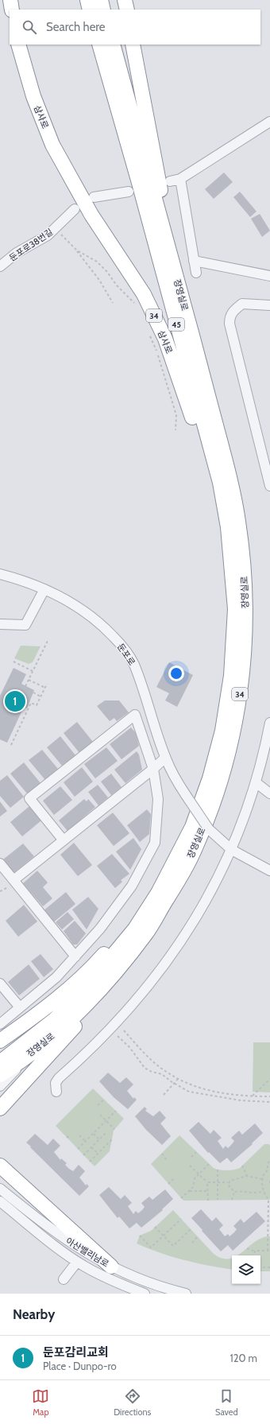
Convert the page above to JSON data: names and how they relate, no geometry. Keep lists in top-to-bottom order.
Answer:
{
  "streets": {
    "highway": [
      "삼사로",
      "장영실로",
      "34",
      "45"
    ],
    "street": ["둔포로38번길", "둔포로", "아산밸리남로"]
  },
  "crossings": [
    ["삼사로", "장영실로"],
    ["장영실로", "34"]
  ],
  "page": {
    "search": "Search here",
    "pins": "1",
    "heading": "Nearby",
    "list": [
      {
        "mark": "1",
        "name": "둔포감리교회",
        "note": "Place · Dunpo-ro",
        "value": "120 m"
      }
    ],
    "nav": ["Map", "Directions", "Saved"]
  }
}
